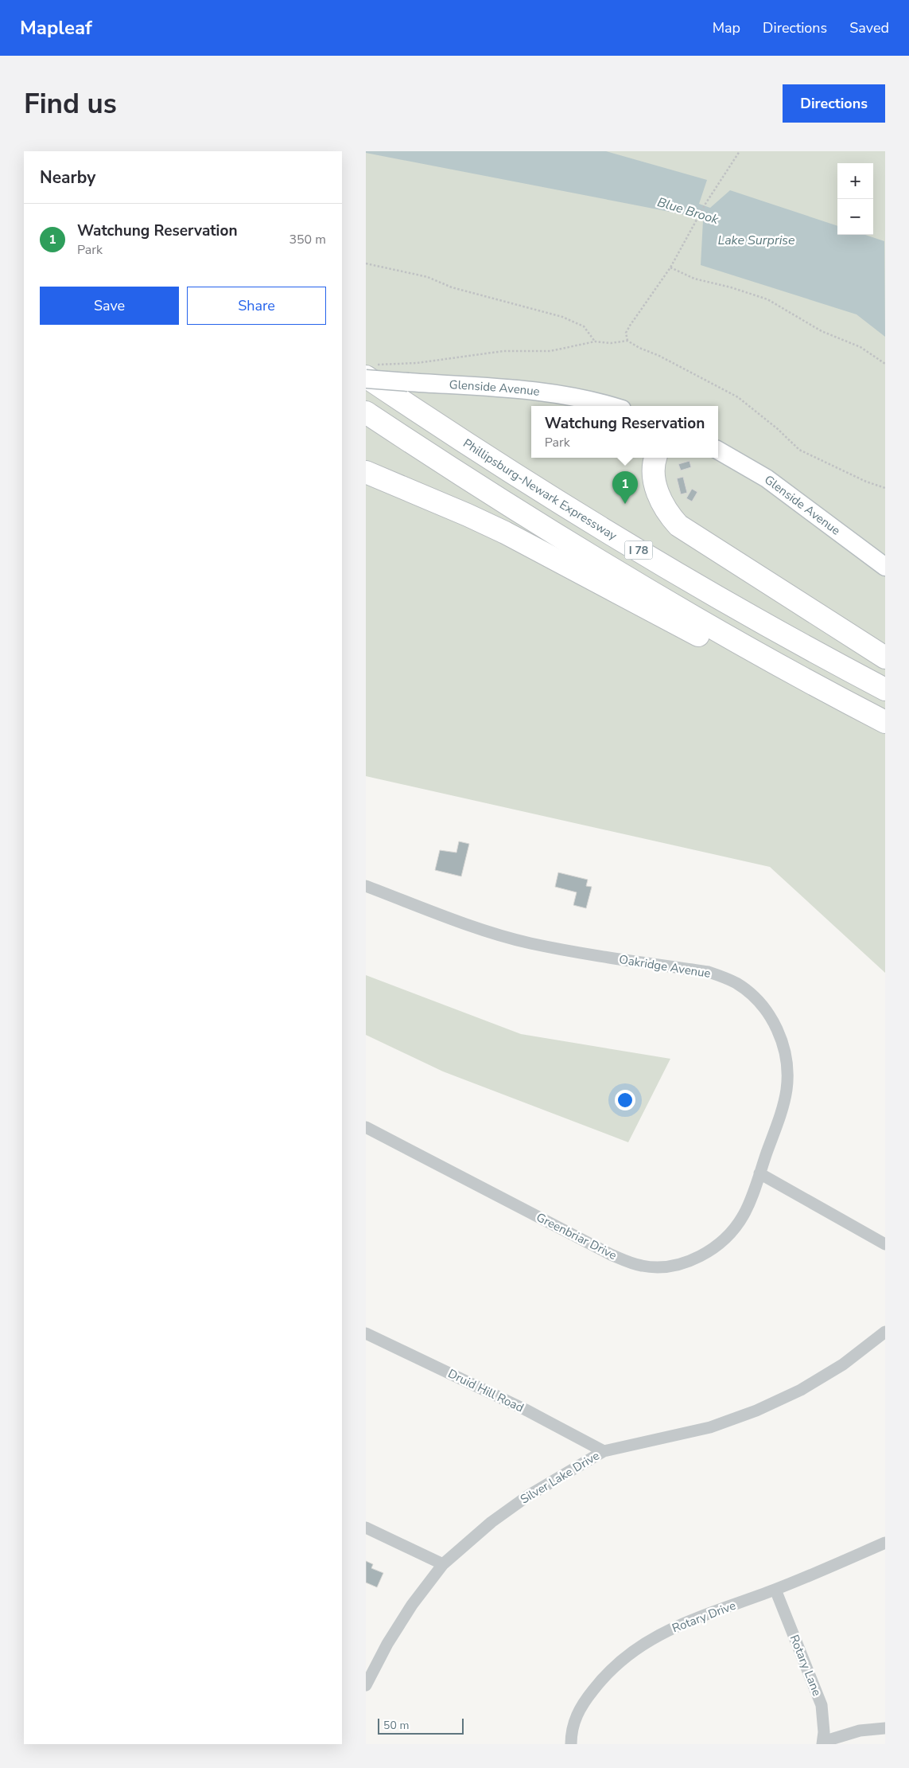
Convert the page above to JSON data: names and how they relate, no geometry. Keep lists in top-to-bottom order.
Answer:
{
  "streets": {
    "highway": ["Phillipsburg-Newark Expressway", "I 78"],
    "main road": ["Glenside Avenue"],
    "street": [
      "Oakridge Avenue",
      "Greenbriar Drive",
      "Druid Hill Road",
      "Silver Lake Drive",
      "Rotary Drive",
      "Rotary Lane"
    ]
  },
  "crossings": [
    ["Glenside Avenue", "Phillipsburg-Newark Expressway"],
    ["Oakridge Avenue", "Greenbriar Drive"],
    ["Druid Hill Road", "Silver Lake Drive"],
    ["Rotary Drive", "Rotary Lane"]
  ],
  "water": ["Blue Brook", "Lake Surprise"],
  "scale_bar": "50 m",
  "page": {
    "header": "Mapleaf",
    "nav": ["Map", "Directions", "Saved"],
    "buttons": [
      "Directions",
      ["Save", "Share"]
    ],
    "title": "Find us",
    "heading": "Nearby",
    "map_buttons": ["+", "−"],
    "list": [
      {
        "mark": "1",
        "name": "Watchung Reservation",
        "note": "Park",
        "value": "350 m"
      }
    ],
    "popup": ["Watchung Reservation", "Park"],
    "pins": "1",
    "scale": "50 m"
  }
}
